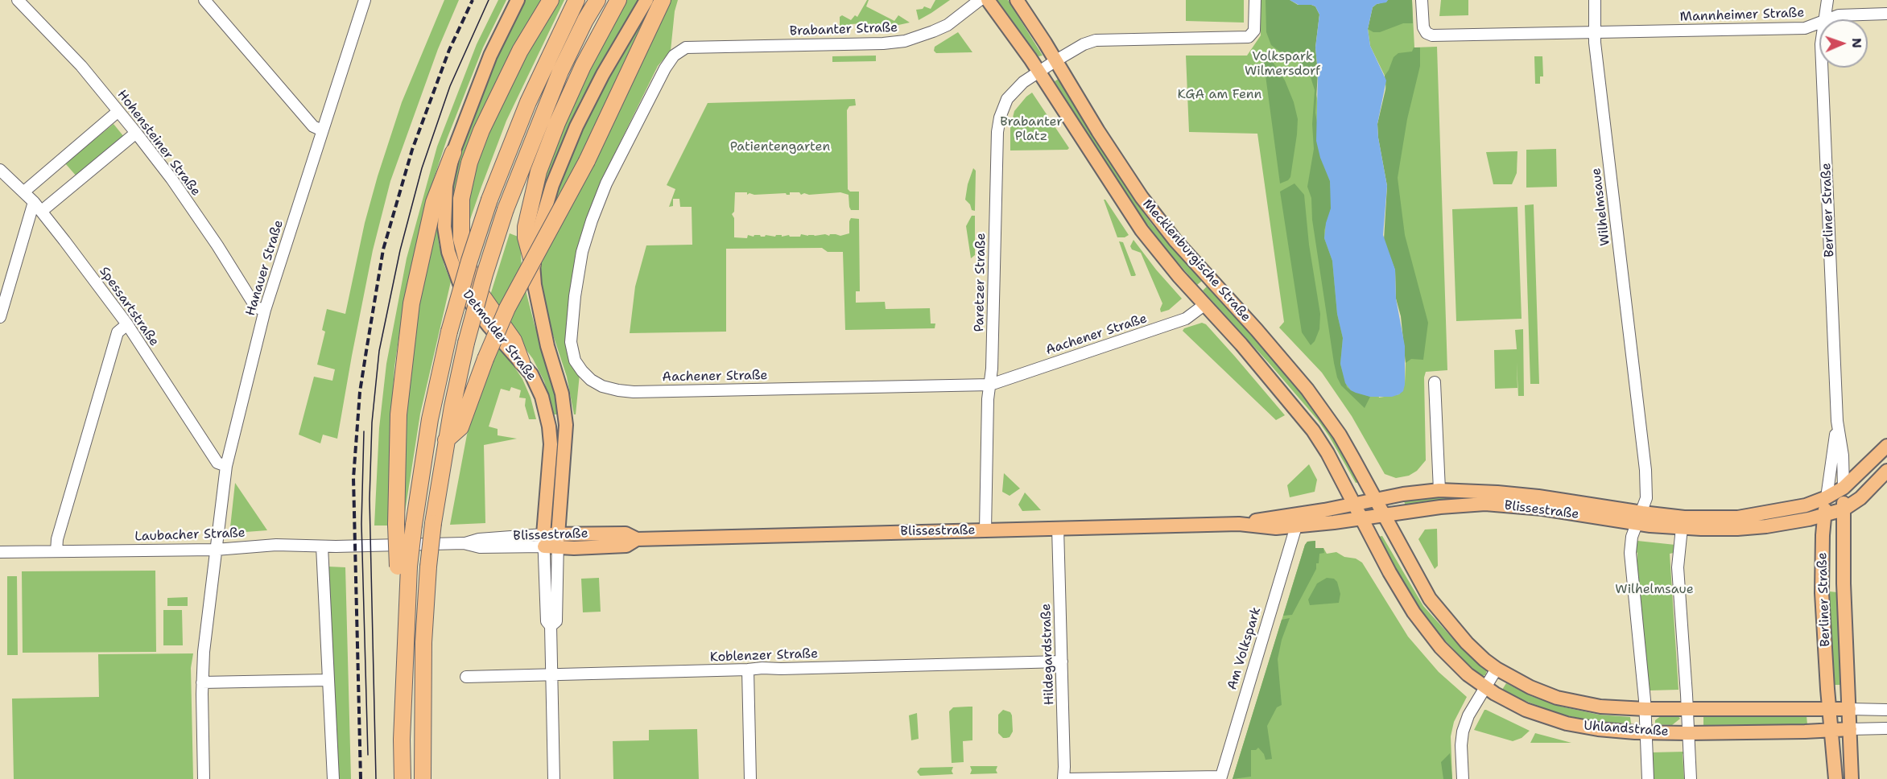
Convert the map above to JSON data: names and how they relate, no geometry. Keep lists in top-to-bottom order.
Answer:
{
  "streets": {
    "main road": [
      "Berliner Straße",
      "Mecklenburgische Straße",
      "Detmolder Straße",
      "Blissestraße",
      "Uhlandstraße"
    ],
    "street": [
      "Mannheimer Straße",
      "Brabanter Straße",
      "Hohensteiner Straße",
      "Wilhelmsaue",
      "Hanauer Straße",
      "Paretzer Straße",
      "Spessartstraße",
      "Aachener Straße",
      "Laubacher Straße",
      "Am Volkspark",
      "Hildegardstraße",
      "Koblenzer Straße"
    ]
  },
  "crossings": [
    ["Mannheimer Straße", "Wilhelmsaue"],
    ["Brabanter Straße", "Aachener Straße"],
    ["Hohensteiner Straße", "Hanauer Straße"],
    ["Wilhelmsaue", "Blissestraße"],
    ["Wilhelmsaue", "Uhlandstraße"],
    ["Berliner Straße", "Blissestraße"],
    ["Berliner Straße", "Uhlandstraße"],
    ["Mecklenburgische Straße", "Paretzer Straße"],
    ["Mecklenburgische Straße", "Aachener Straße"],
    ["Mecklenburgische Straße", "Blissestraße"],
    ["Mecklenburgische Straße", "Uhlandstraße"],
    ["Hanauer Straße", "Spessartstraße"],
    ["Hanauer Straße", "Laubacher Straße"],
    ["Paretzer Straße", "Aachener Straße"],
    ["Paretzer Straße", "Blissestraße"],
    ["Detmolder Straße", "Blissestraße"],
    ["Detmolder Straße", "Koblenzer Straße"],
    ["Blissestraße", "Laubacher Straße"],
    ["Blissestraße", "Am Volkspark"],
    ["Blissestraße", "Hildegardstraße"],
    ["Blissestraße", "Uhlandstraße"],
    ["Hildegardstraße", "Koblenzer Straße"]
  ],
  "parks": [
    "Volkspark Wilmersdorf",
    "KGA am Fenn",
    "Brabanter Platz",
    "Patientengarten",
    "Wilhelmsaue"
  ],
  "north": "right"
}
